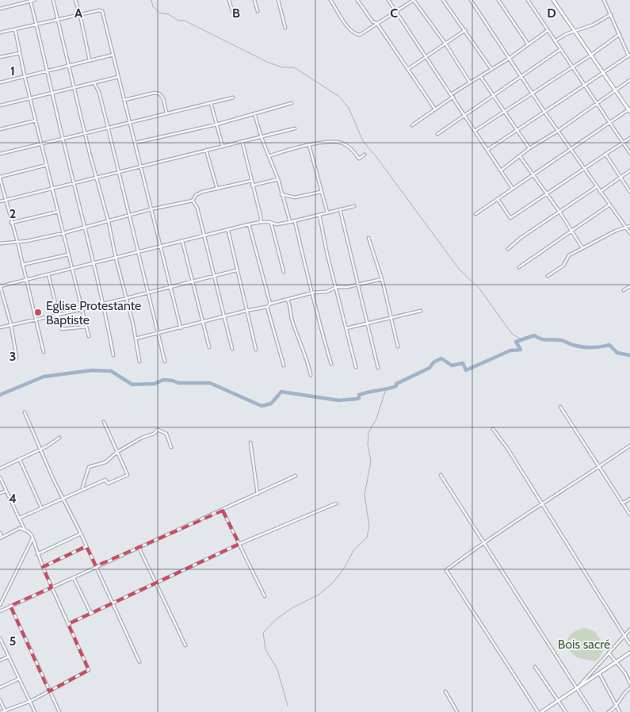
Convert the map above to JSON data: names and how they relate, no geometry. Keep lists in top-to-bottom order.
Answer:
{
  "parks": ["Bois sacré"],
  "places": ["Eglise Protestante Baptiste"],
  "grid": {
    "columns": [
      "A",
      "B",
      "C",
      "D"
    ],
    "rows": [
      "1",
      "2",
      "3",
      "4",
      "5"
    ]
  }
}
